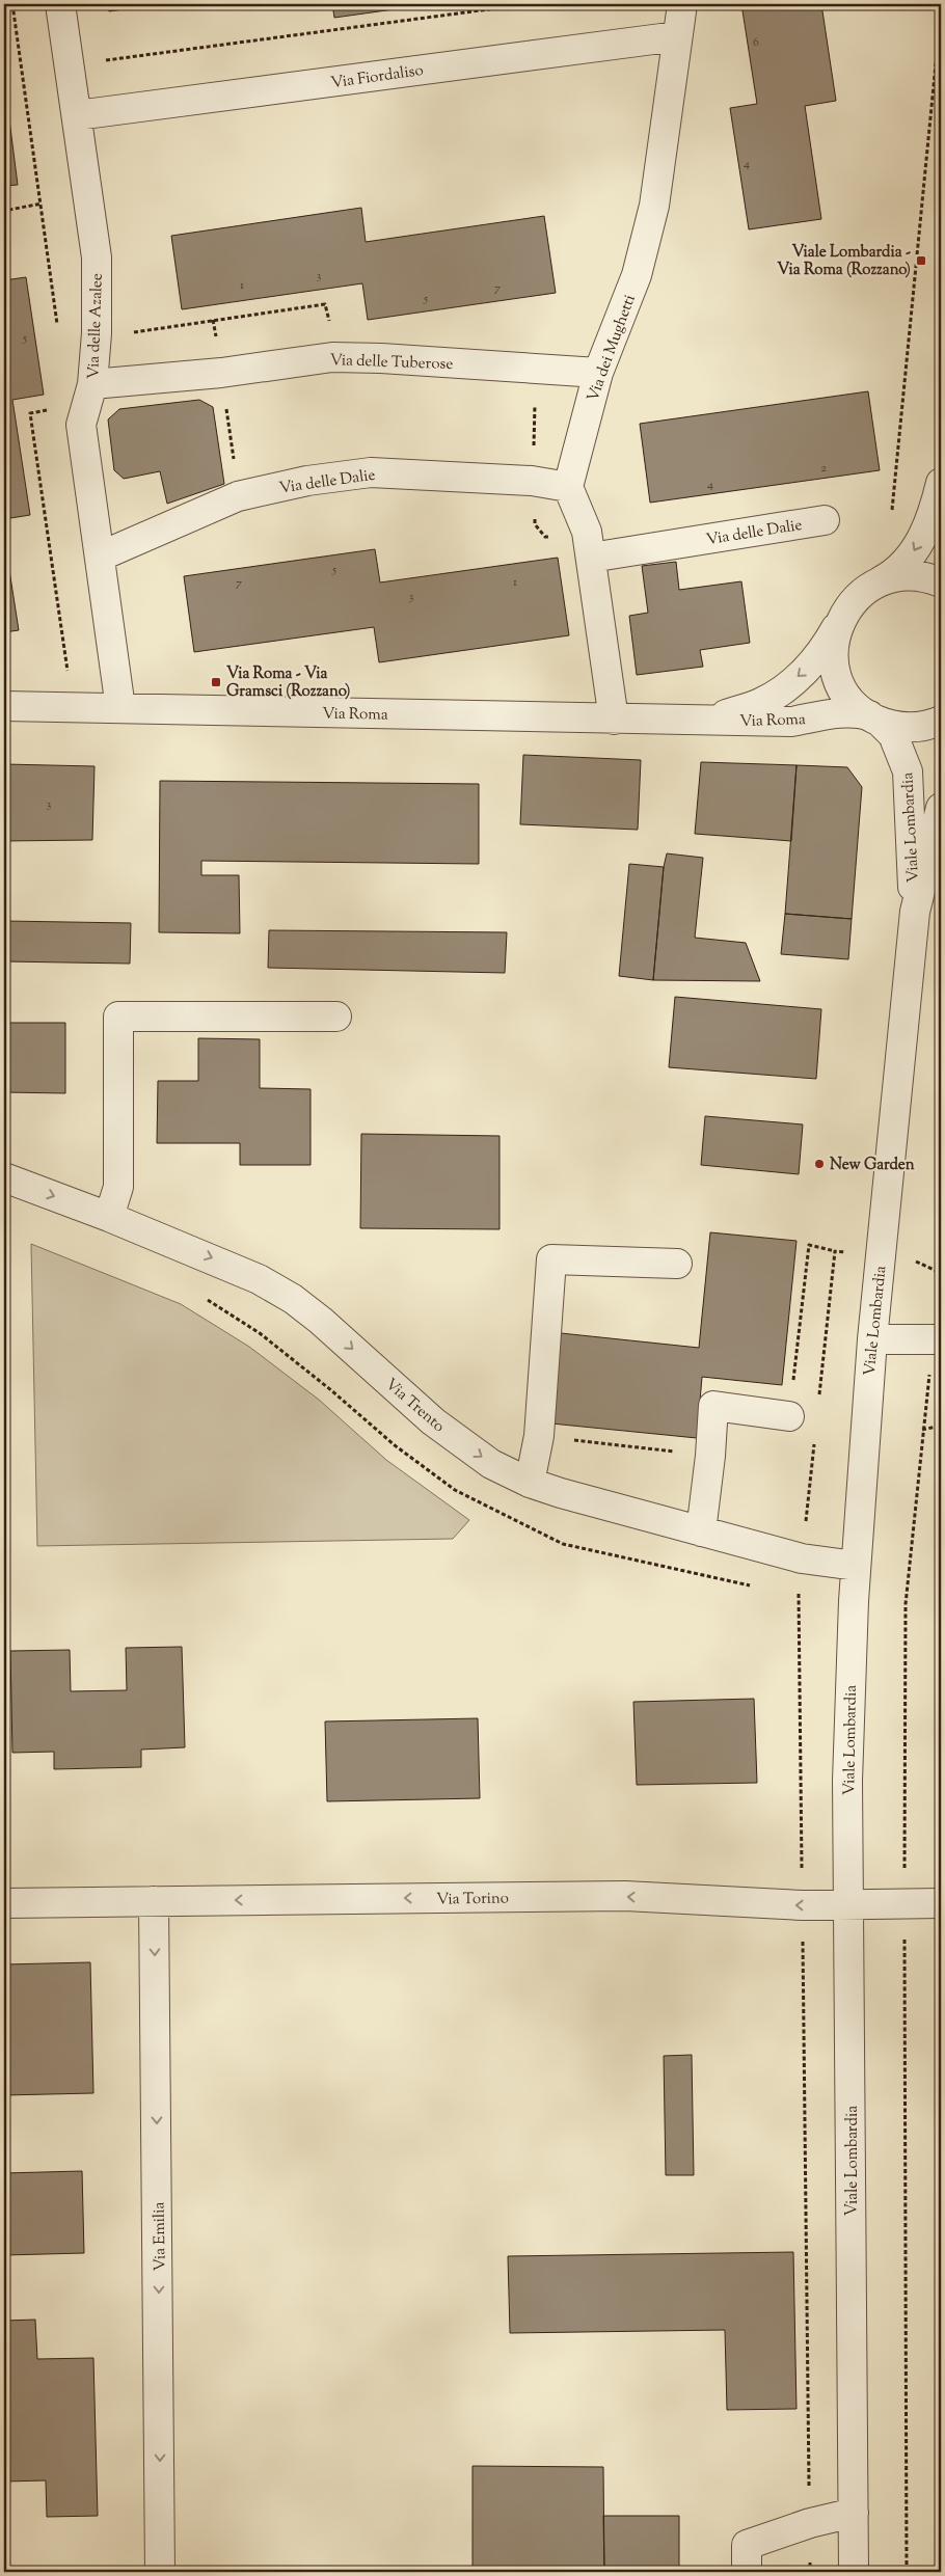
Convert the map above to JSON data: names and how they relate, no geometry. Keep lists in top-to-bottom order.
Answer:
{
  "streets": {
    "street": [
      "Via Fiordaliso",
      "Via delle Azalee",
      "Via dei Mughetti",
      "Via delle Tuberose",
      "Via delle Dalie",
      "Via Roma",
      "Viale Lombardia",
      "Via Trento",
      "Via Torino",
      "Via Emilia"
    ]
  },
  "crossings": [
    ["Via Fiordaliso", "Via delle Azalee"],
    ["Via Fiordaliso", "Via dei Mughetti"],
    ["Via delle Azalee", "Via delle Tuberose"],
    ["Via delle Azalee", "Via delle Dalie"],
    ["Via delle Azalee", "Via Roma"],
    ["Via dei Mughetti", "Via delle Tuberose"],
    ["Via dei Mughetti", "Via delle Dalie"],
    ["Via Roma", "Viale Lombardia"],
    ["Viale Lombardia", "Via Trento"],
    ["Viale Lombardia", "Via Torino"],
    ["Via Torino", "Via Emilia"]
  ],
  "one_way": ["Via Trento", "Via Torino", "Via Emilia"],
  "places": {
    "transit": ["Viale Lombardia - Via Roma (Rozzano)", "Via Roma - Via Gramsci (Rozzano)"],
    "other": ["New Garden"]
  },
  "house_numbers": [
    "6",
    "4",
    "3",
    "1",
    "7",
    "5",
    "5",
    "2",
    "4",
    "5",
    "1",
    "7",
    "3",
    "3"
  ]
}
